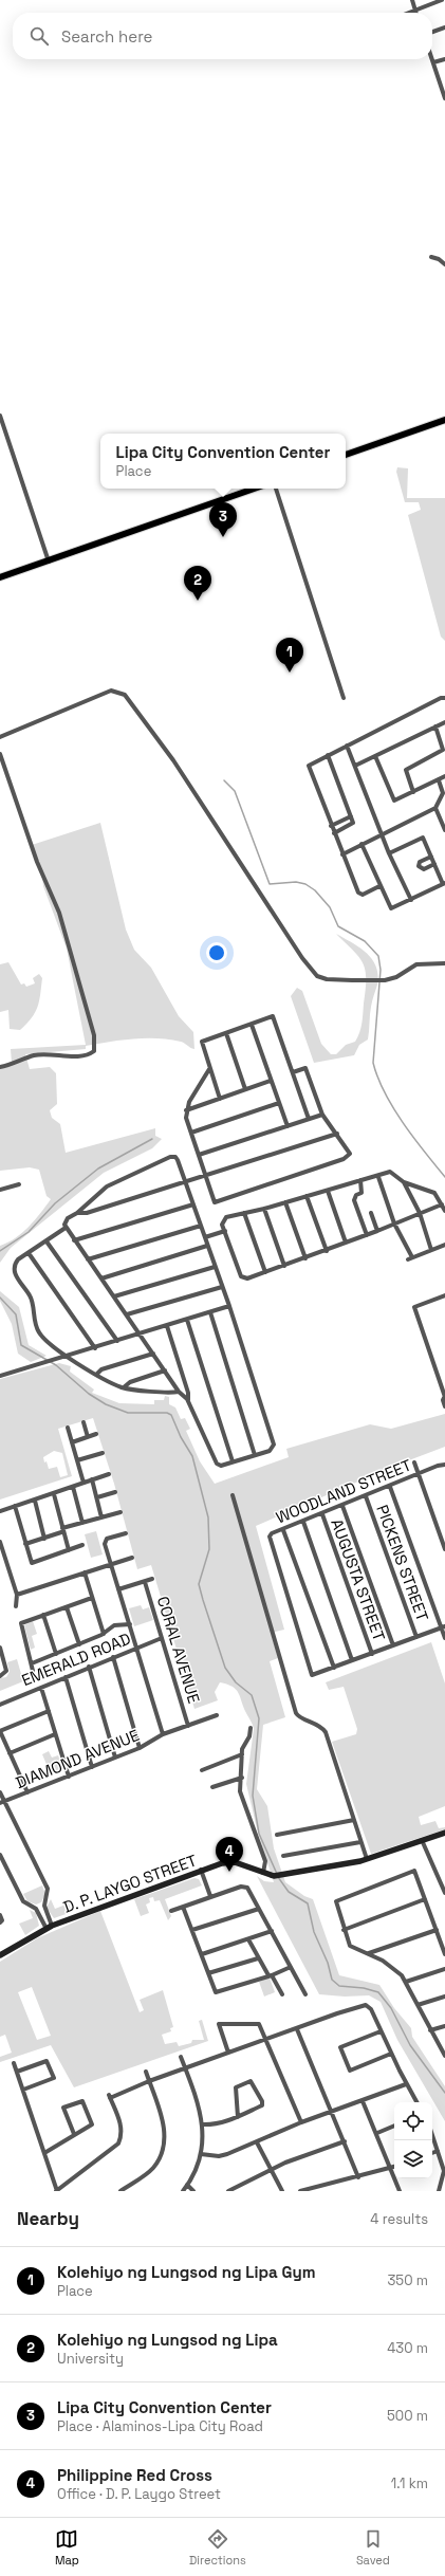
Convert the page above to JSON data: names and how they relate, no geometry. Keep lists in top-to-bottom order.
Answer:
{
  "streets": {
    "main road": ["D. P. LAYGO STREET"],
    "street": [
      "WOODLAND STREET",
      "PICKENS STREET",
      "AUGUSTA STREET",
      "CORAL AVENUE",
      "EMERALD ROAD",
      "DIAMOND AVENUE"
    ]
  },
  "crossings": [
    ["WOODLAND STREET", "PICKENS STREET"],
    ["WOODLAND STREET", "AUGUSTA STREET"],
    ["CORAL AVENUE", "EMERALD ROAD"],
    ["CORAL AVENUE", "DIAMOND AVENUE"]
  ],
  "page": {
    "search": "Search here",
    "popup": ["Lipa City Convention Center", "Place"],
    "pins": [
      "3",
      "2",
      "1",
      "4"
    ],
    "heading": ["Nearby", "4 results"],
    "list": [
      {
        "mark": "1",
        "name": "Kolehiyo ng Lungsod ng Lipa Gym",
        "note": "Place",
        "value": "350 m"
      },
      {
        "mark": "2",
        "name": "Kolehiyo ng Lungsod ng Lipa",
        "note": "University",
        "value": "430 m"
      },
      {
        "mark": "3",
        "name": "Lipa City Convention Center",
        "note": "Place · Alaminos-Lipa City Road",
        "value": "500 m"
      },
      {
        "mark": "4",
        "name": "Philippine Red Cross",
        "note": "Office · D. P. Laygo Street",
        "value": "1.1 km"
      }
    ],
    "nav": ["Map", "Directions", "Saved"]
  }
}
